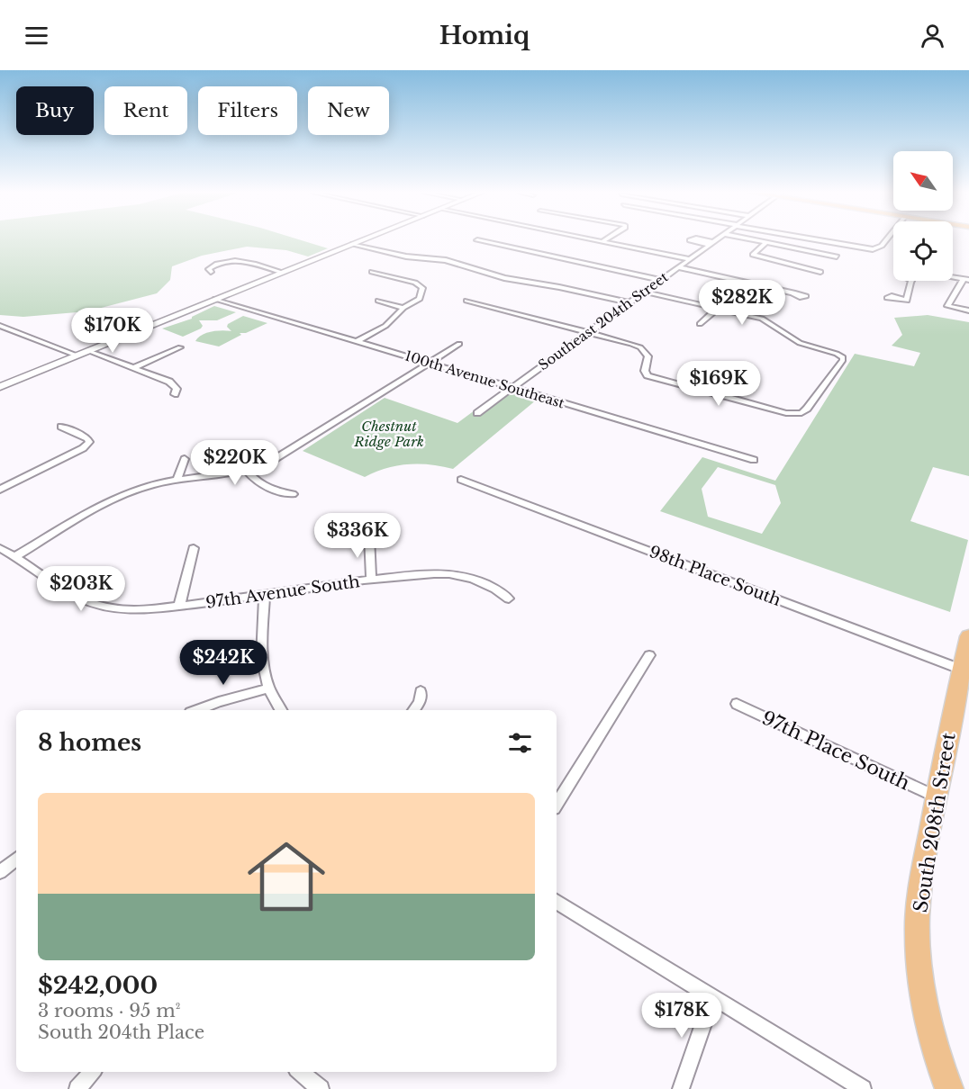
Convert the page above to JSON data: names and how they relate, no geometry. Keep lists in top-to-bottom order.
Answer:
{
  "streets": {
    "main road": ["South 208th Street"],
    "street": [
      "Southeast 204th Street",
      "100th Avenue Southeast",
      "98th Place South",
      "97th Avenue South",
      "97th Place South"
    ]
  },
  "crossings": [
    ["Southeast 204th Street", "100th Avenue Southeast"],
    ["98th Place South", "South 208th Street"],
    ["97th Place South", "South 208th Street"]
  ],
  "parks": ["Chestnut Ridge Park"],
  "north": "top left",
  "page": {
    "header": "Homiq",
    "chip": [
      "Buy",
      "Rent",
      "Filters",
      "New"
    ],
    "price": [
      "$282K",
      "$170K",
      "$169K",
      "$220K",
      "$336K",
      "$203K",
      "$242K",
      "$178K"
    ],
    "heading": "8 homes",
    "list": [
      {
        "name": "$242,000",
        "note": "3 rooms · 95 m² · South 204th Place"
      }
    ]
  }
}
